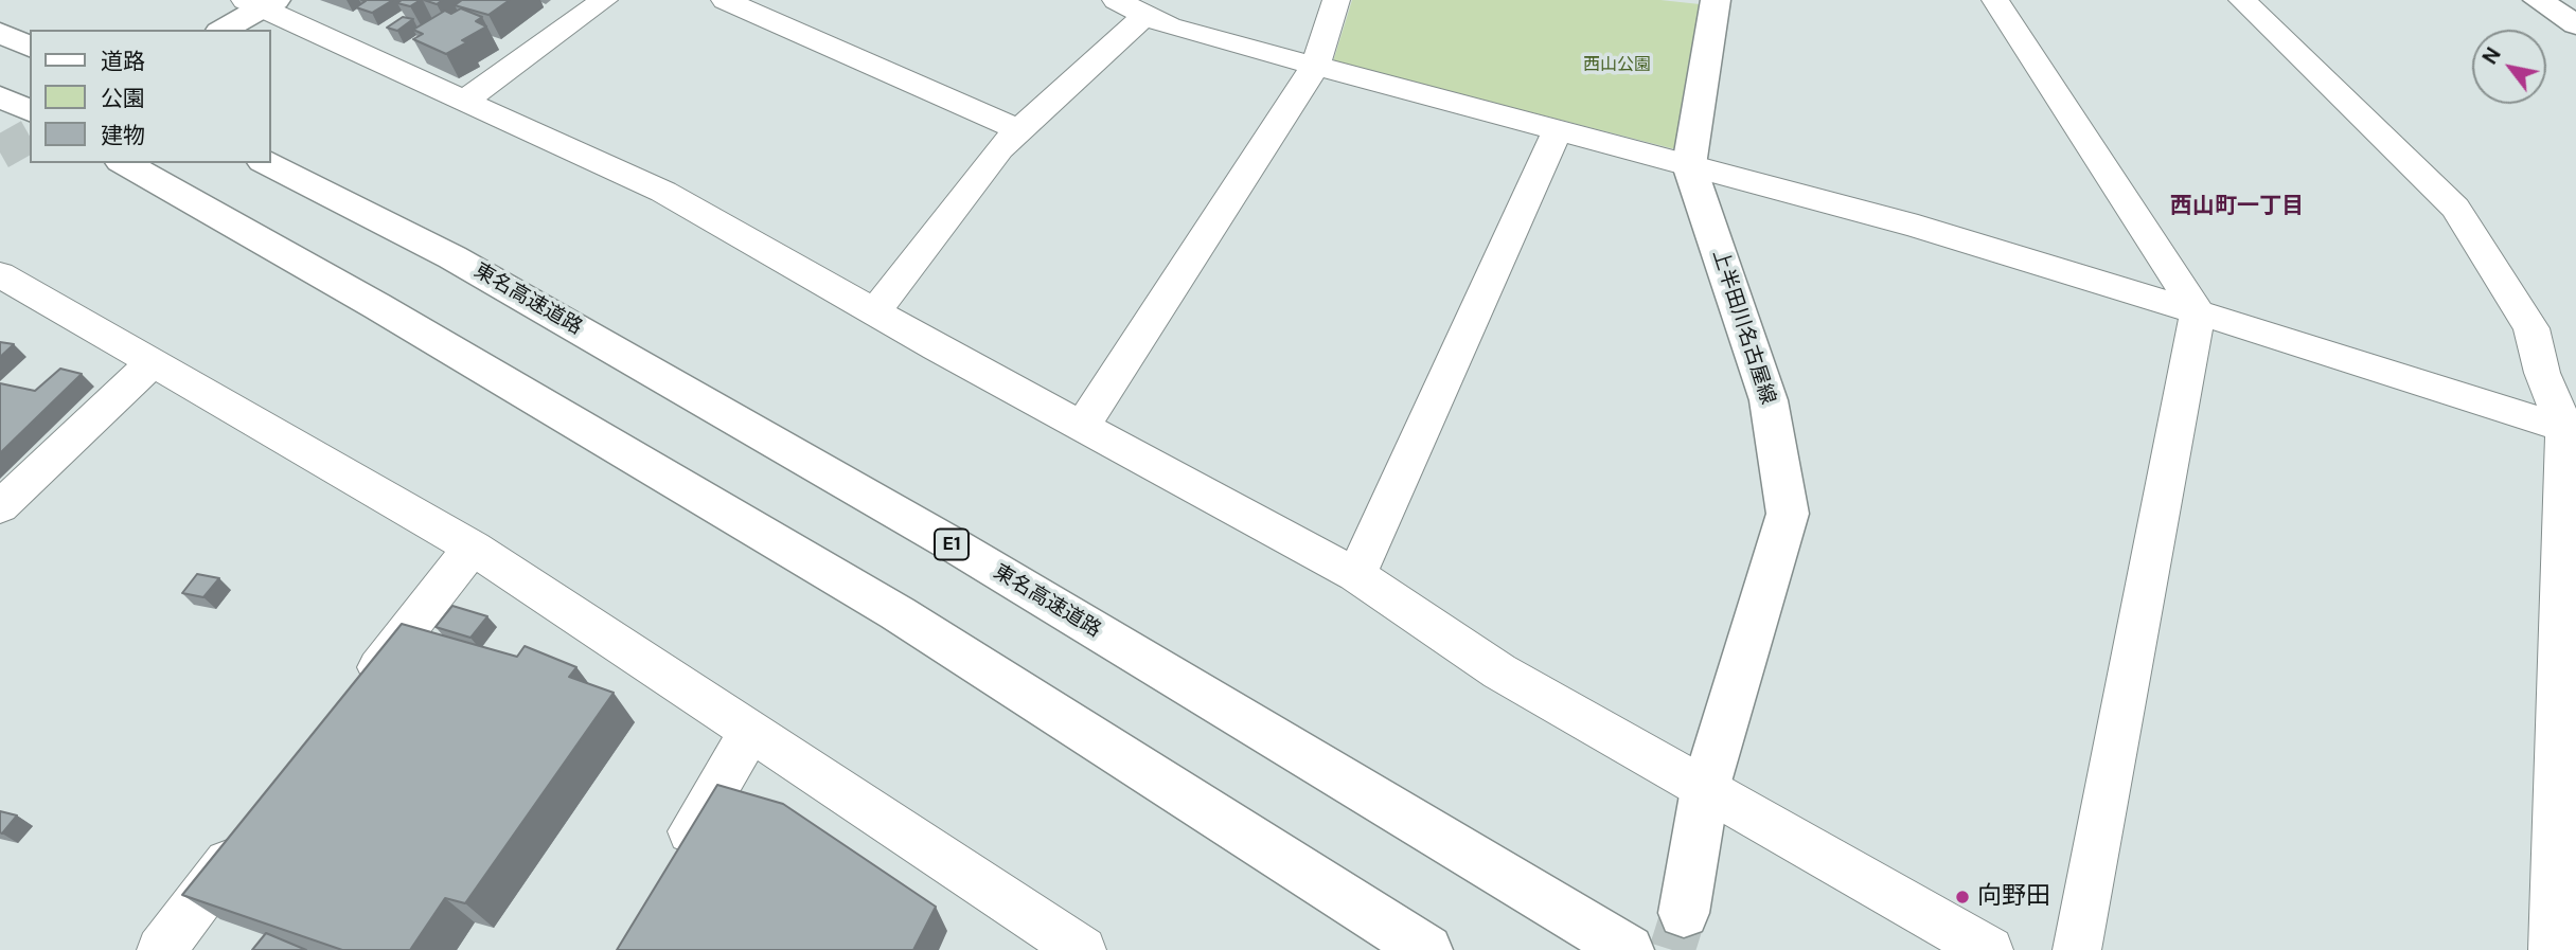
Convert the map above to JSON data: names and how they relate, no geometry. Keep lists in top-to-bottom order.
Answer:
{
  "streets": {
    "main road": ["東名高速道路", "上半田川名古屋線", "E1"]
  },
  "districts": ["西山町一丁目"],
  "parks": ["西山公園"],
  "places": ["向野田"],
  "legend": ["道路", "公園", "建物"],
  "north": "top left"
}
